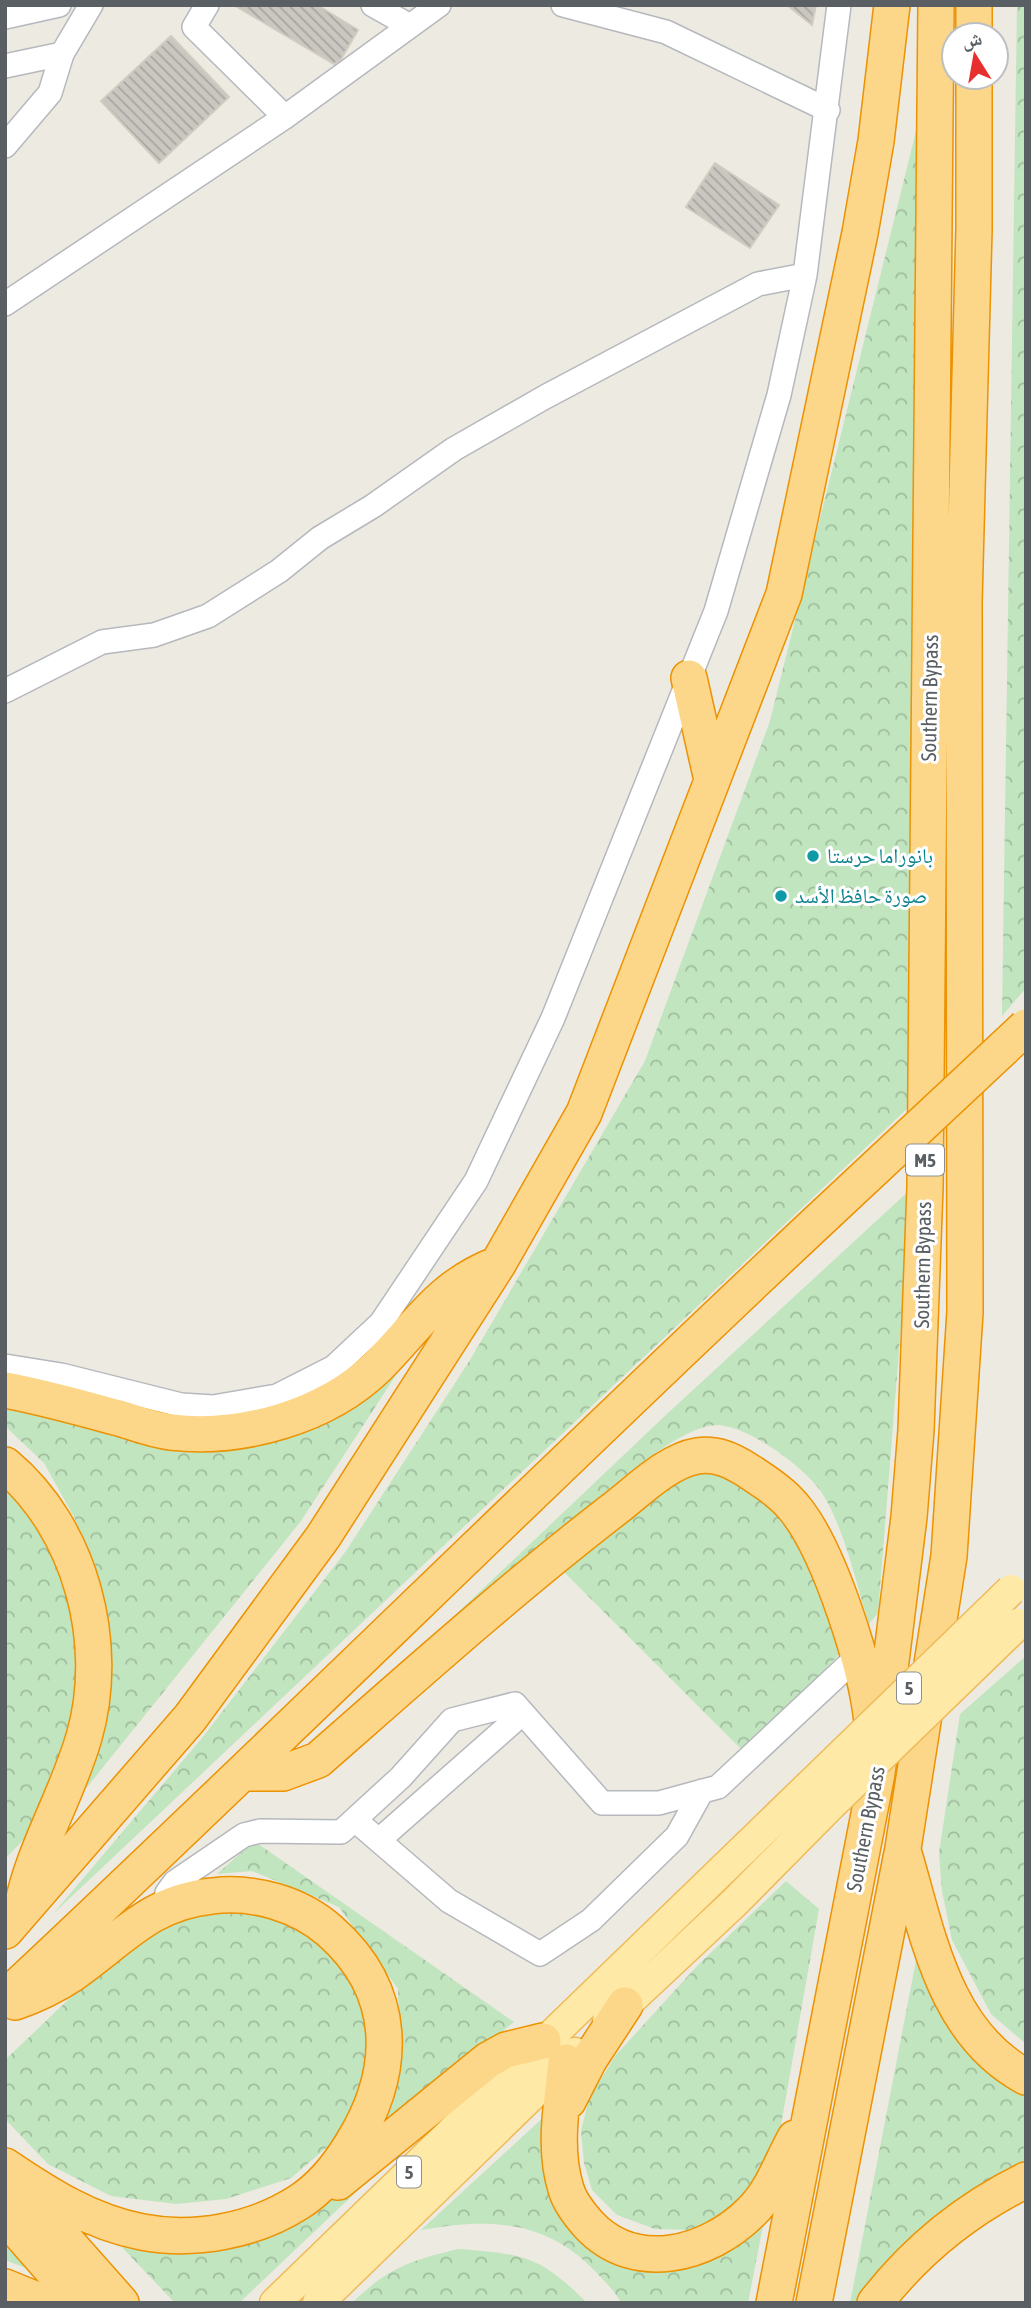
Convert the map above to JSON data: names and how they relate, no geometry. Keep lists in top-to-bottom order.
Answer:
{
  "streets": {
    "highway": ["Southern Bypass", "M5"],
    "main road": ["5"]
  },
  "places": ["بانوراما حرستا", "صورة حافظ الأسد"],
  "north": "top"
}
